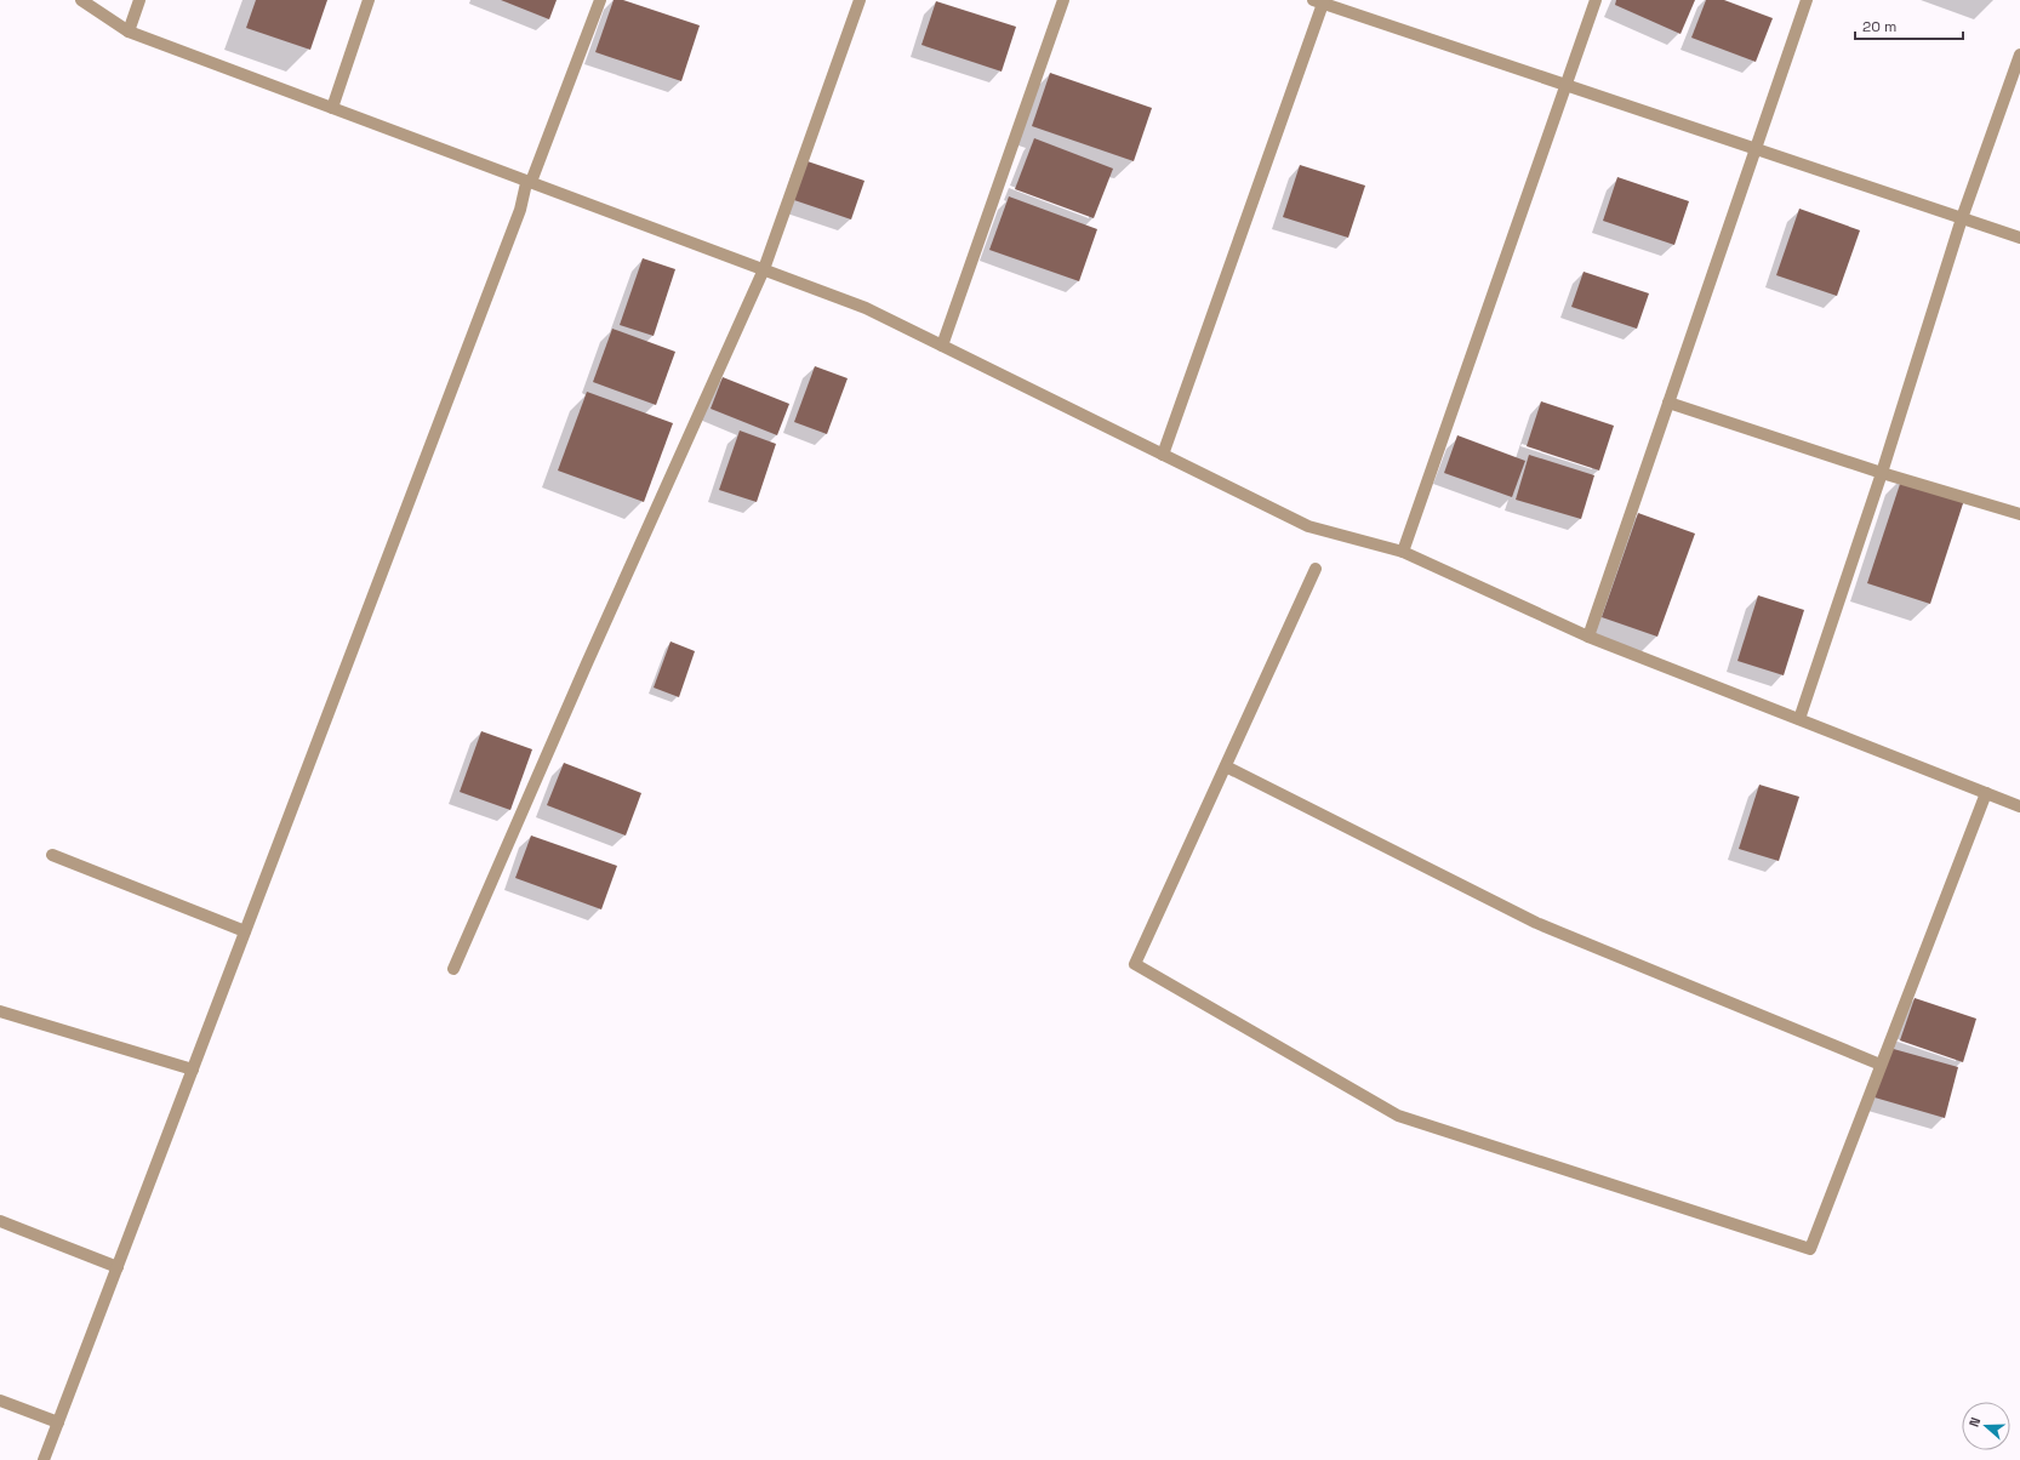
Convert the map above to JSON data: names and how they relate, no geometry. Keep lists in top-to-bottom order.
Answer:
{
  "scale_bar": "20 m",
  "north": "left"
}
